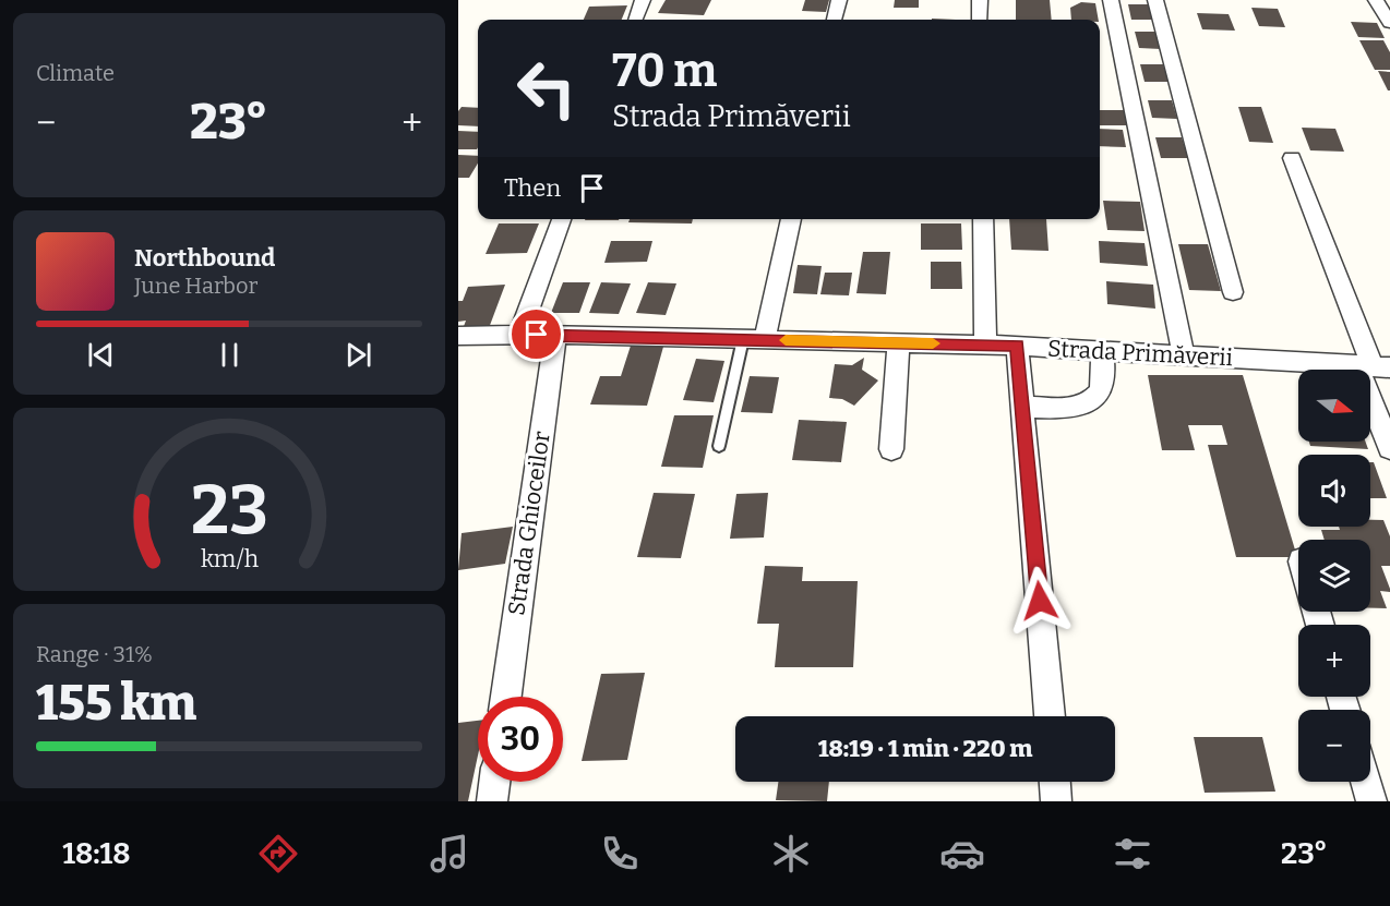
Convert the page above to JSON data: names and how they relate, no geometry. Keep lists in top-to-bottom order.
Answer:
{
  "streets": {
    "street": ["Strada Primăverii", "Strada Ghioceilor"]
  },
  "crossings": [
    ["Strada Primăverii", "Strada Ghioceilor"]
  ],
  "north": "right",
  "page": {
    "tile": [
      "Climate",
      ["Range · 31%", "155 km"]
    ],
    "turn": ["70 m", "Strada Primăverii"],
    "heat": ["−", "23°", "+"],
    "then": "Then",
    "song": ["Northbound", "June Harbor"],
    "map_buttons": ["+", "−"],
    "limit": "30",
    "trip": "18:19 · 1 min · 220 m",
    "tabs": ["18:18", "23°"],
    "gauge": ["23", "km/h"]
  }
}
